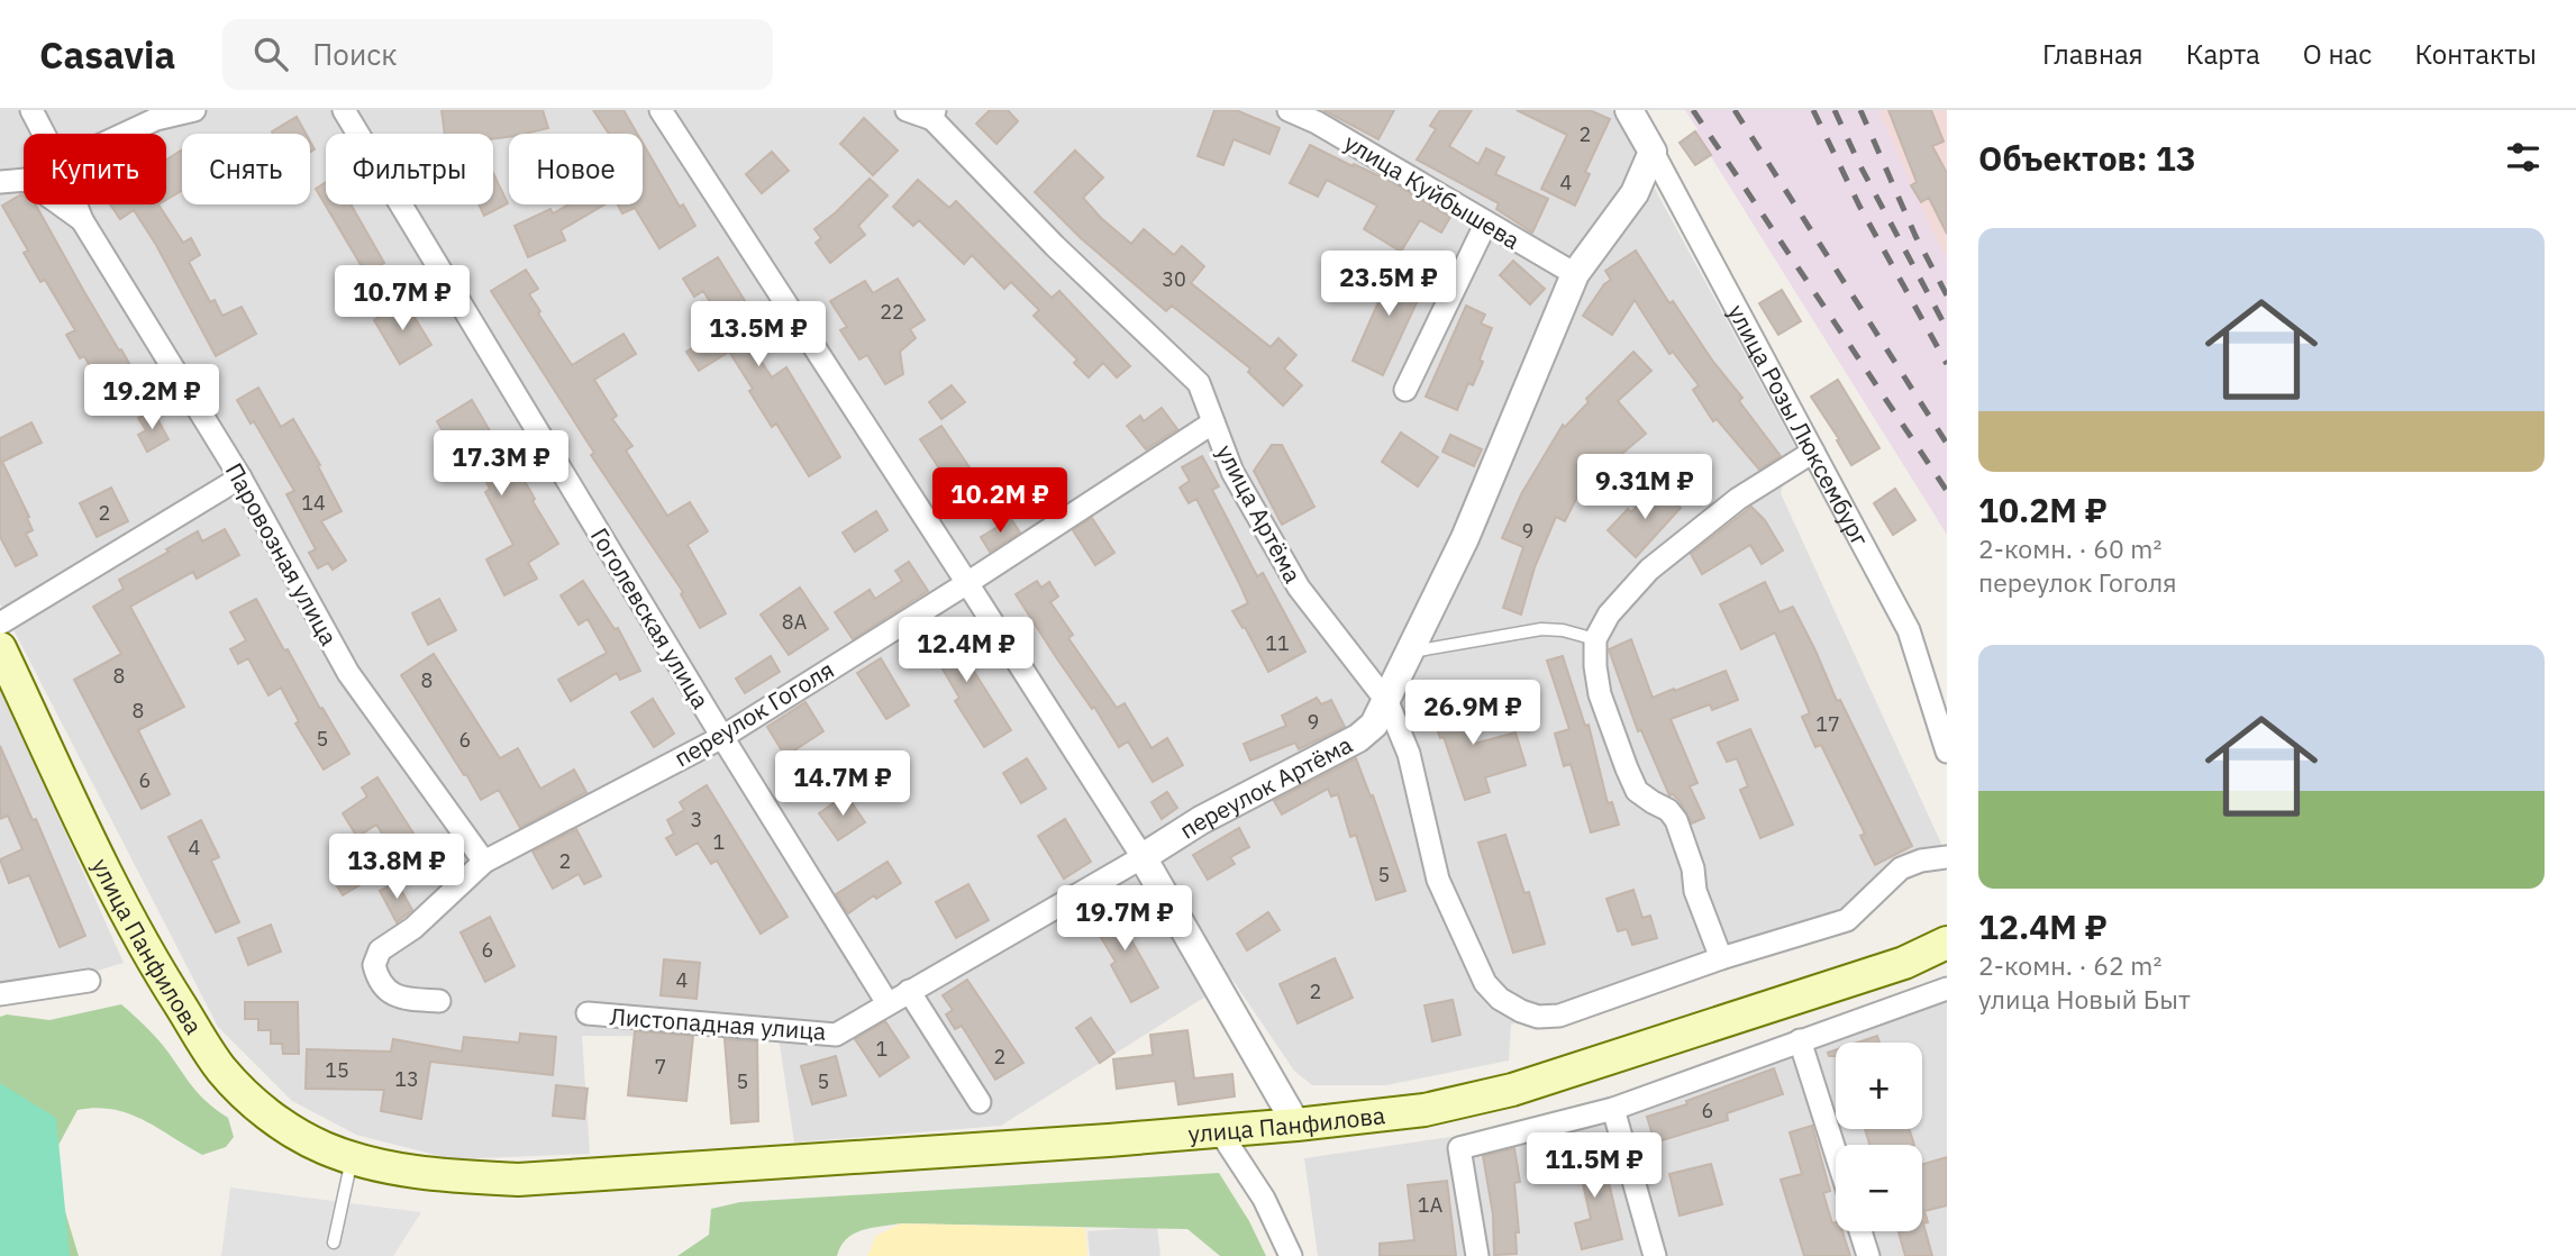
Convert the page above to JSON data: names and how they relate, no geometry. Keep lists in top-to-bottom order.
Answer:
{
  "streets": {
    "main road": ["улица Панфилова"],
    "street": [
      "улица Куйбышева",
      "улица Розы Люксембург",
      "улица Артёма",
      "Паровозная улица",
      "Гоголевская улица",
      "переулок Гоголя",
      "переулок Артёма",
      "Листопадная улица"
    ]
  },
  "crossings": [
    ["улица Куйбышева", "переулок Артёма"],
    ["улица Розы Люксембург", "переулок Артёма"],
    ["улица Артёма", "переулок Гоголя"],
    ["улица Артёма", "переулок Артёма"],
    ["Паровозная улица", "переулок Гоголя"],
    ["Гоголевская улица", "переулок Гоголя"],
    ["Гоголевская улица", "переулок Артёма"],
    ["Гоголевская улица", "Листопадная улица"],
    ["переулок Артёма", "Листопадная улица"]
  ],
  "house_numbers": [
    "2",
    "4",
    "30",
    "22",
    "14",
    "2",
    "9",
    "8А",
    "11",
    "8",
    "8",
    "8",
    "9",
    "17",
    "5",
    "6",
    "6",
    "3",
    "1",
    "4",
    "2",
    "5",
    "6",
    "4",
    "2",
    "1",
    "2",
    "7",
    "15",
    "13",
    "5",
    "5",
    "6",
    "1А"
  ],
  "page": {
    "header": "Casavia",
    "search": "Поиск",
    "nav": [
      "Главная",
      "Карта",
      "О нас",
      "Контакты"
    ],
    "heading": "Объектов: 13",
    "chip": [
      "Купить",
      "Снять",
      "Фильтры",
      "Новое"
    ],
    "list": [
      {
        "name": "10.2M ₽",
        "note": "2-комн. · 60 m² · переулок Гоголя"
      },
      {
        "name": "12.4M ₽",
        "note": "2-комн. · 62 m² · улица Новый Быт"
      }
    ],
    "price": [
      "23.5M ₽",
      "10.7M ₽",
      "13.5M ₽",
      "19.2M ₽",
      "17.3M ₽",
      "9.31M ₽",
      "10.2M ₽",
      "12.4M ₽",
      "26.9M ₽",
      "14.7M ₽",
      "13.8M ₽",
      "19.7M ₽",
      "11.5M ₽"
    ],
    "map_buttons": ["+", "−"]
  }
}
